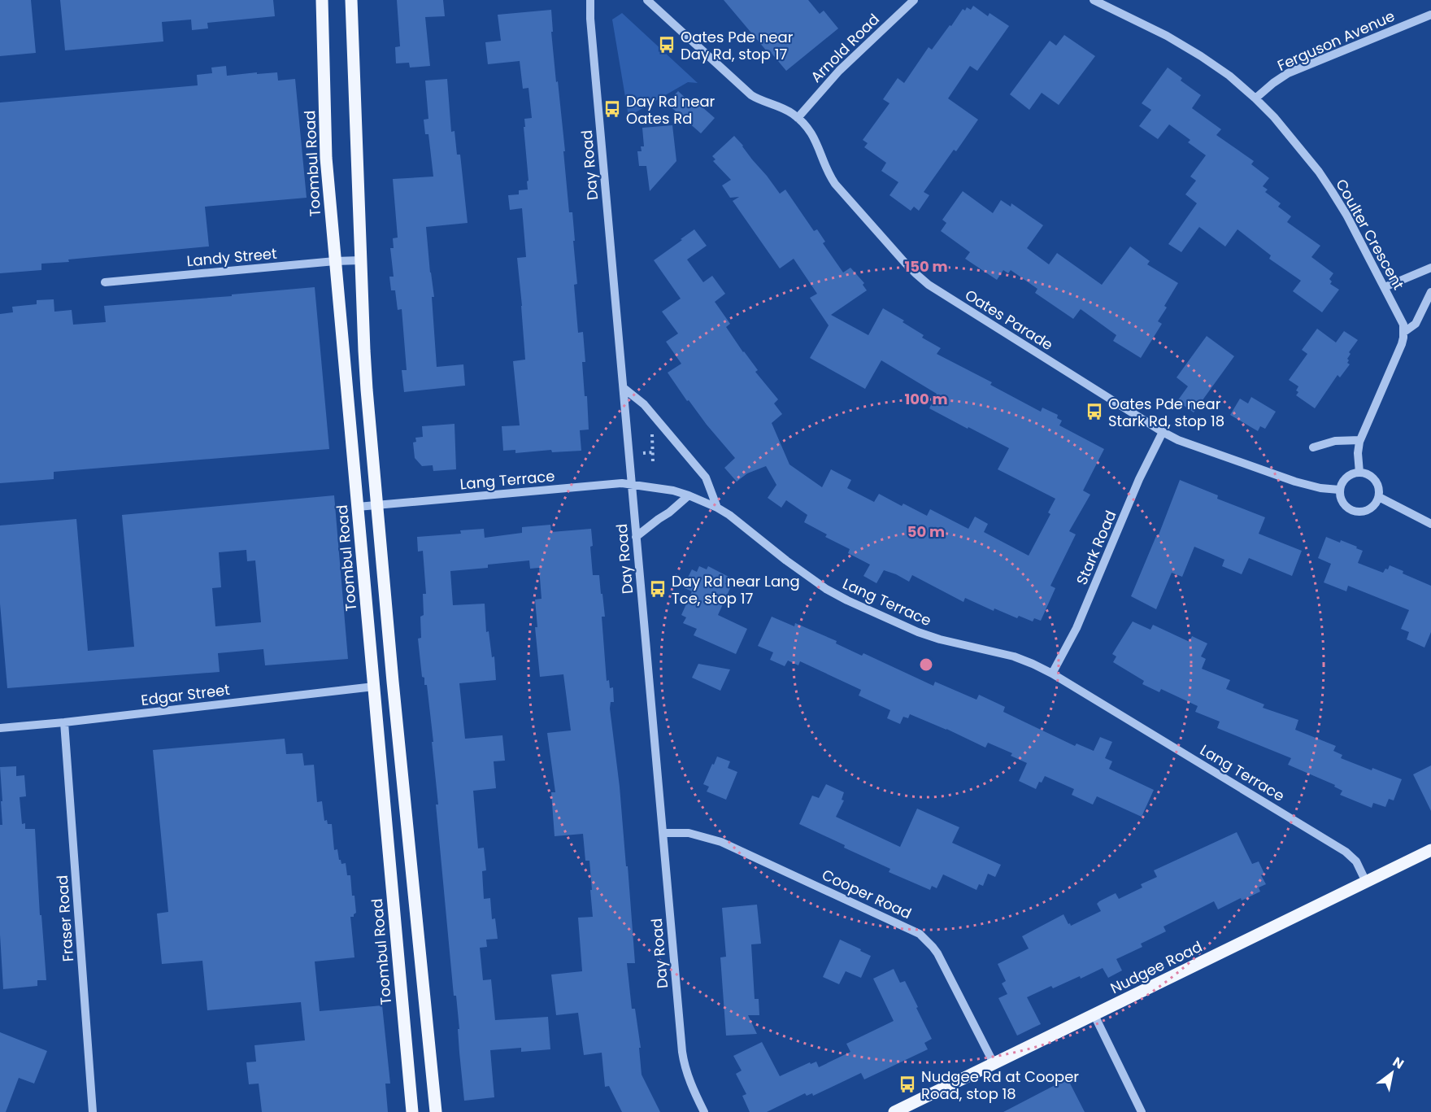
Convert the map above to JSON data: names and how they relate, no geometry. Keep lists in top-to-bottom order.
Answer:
{
  "streets": {
    "main road": ["Toombul Road", "Nudgee Road"],
    "street": [
      "Ferguson Avenue",
      "Arnold Road",
      "Day Road",
      "Coulter Crescent",
      "Landy Street",
      "Oates Parade",
      "Lang Terrace",
      "Stark Road",
      "Edgar Street",
      "Cooper Road",
      "Fraser Road"
    ]
  },
  "crossings": [
    ["Ferguson Avenue", "Coulter Crescent"],
    ["Arnold Road", "Oates Parade"],
    ["Toombul Road", "Landy Street"],
    ["Toombul Road", "Lang Terrace"],
    ["Toombul Road", "Edgar Street"],
    ["Day Road", "Lang Terrace"],
    ["Day Road", "Cooper Road"],
    ["Oates Parade", "Stark Road"],
    ["Lang Terrace", "Stark Road"],
    ["Lang Terrace", "Nudgee Road"],
    ["Edgar Street", "Fraser Road"],
    ["Cooper Road", "Nudgee Road"]
  ],
  "places": {
    "bus stop": [
      "Oates Pde near Day Rd, stop 17",
      "Day Rd near Oates Rd",
      "Oates Pde near Stark Rd, stop 18",
      "Day Rd near Lang Tce, stop 17",
      "Nudgee Rd at Cooper Road, stop 18"
    ]
  },
  "north": "top right",
  "rings": ["150 m", "100 m", "50 m"]
}
